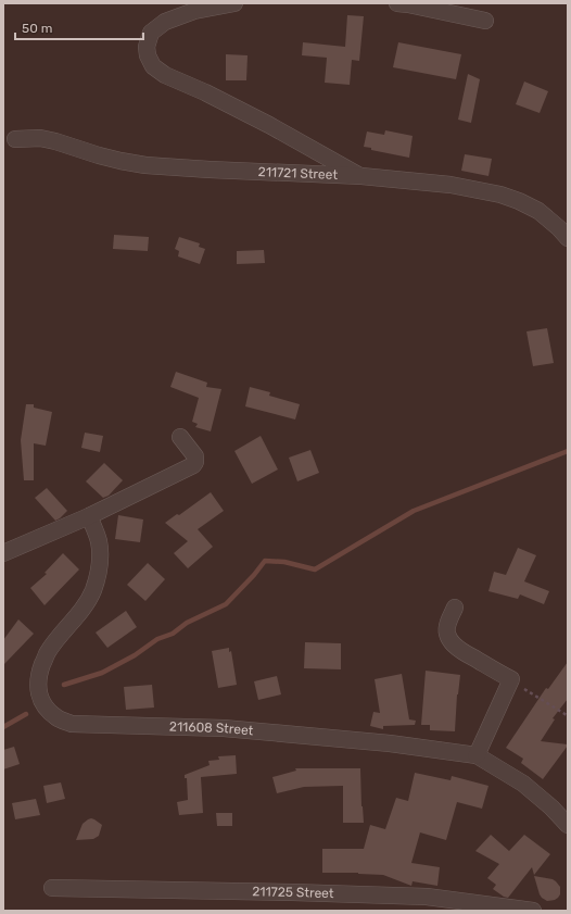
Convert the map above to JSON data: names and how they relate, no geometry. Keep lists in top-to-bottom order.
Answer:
{
  "streets": {
    "street": ["211721 Street", "211608 Street", "211725 Street"]
  },
  "scale_bar": "50 m"
}
